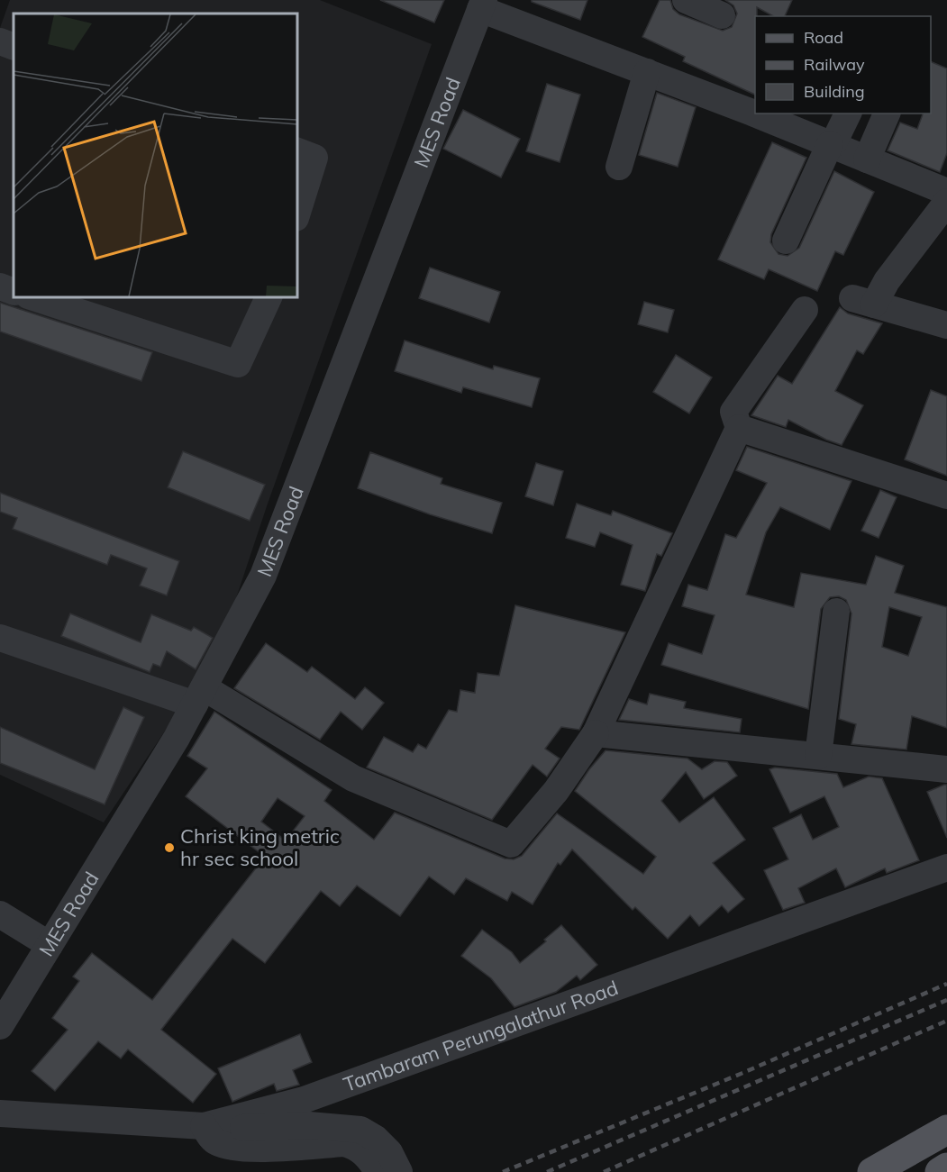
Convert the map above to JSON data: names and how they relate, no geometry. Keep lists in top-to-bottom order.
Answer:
{
  "streets": {
    "street": ["MES Road", "Tambaram Perungalathur Road"]
  },
  "places": ["Christ king metric hr sec school"],
  "legend": ["Road", "Railway", "Building"]
}
